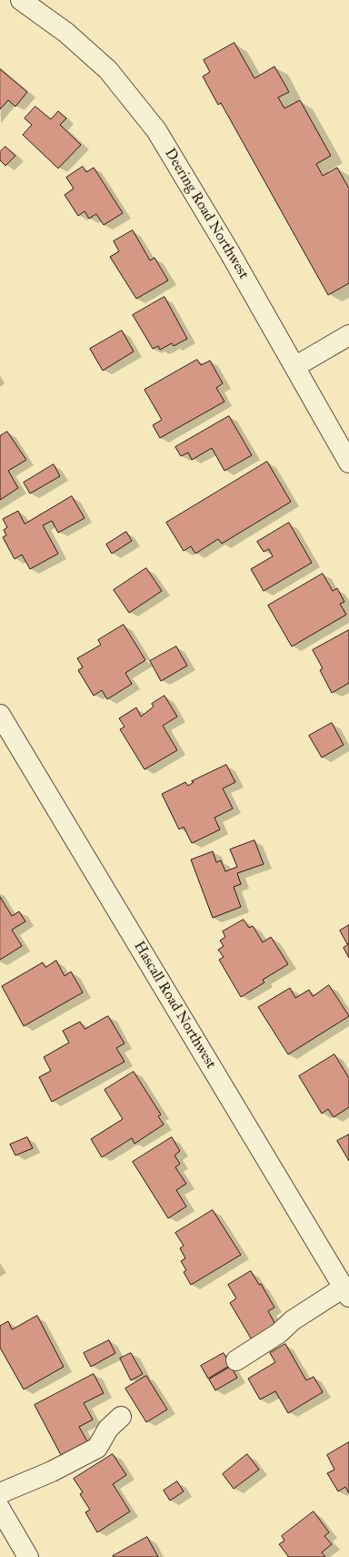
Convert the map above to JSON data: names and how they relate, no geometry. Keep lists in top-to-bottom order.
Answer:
{
  "streets": {
    "street": ["Deering Road Northwest", "Hascall Road Northwest"]
  }
}
